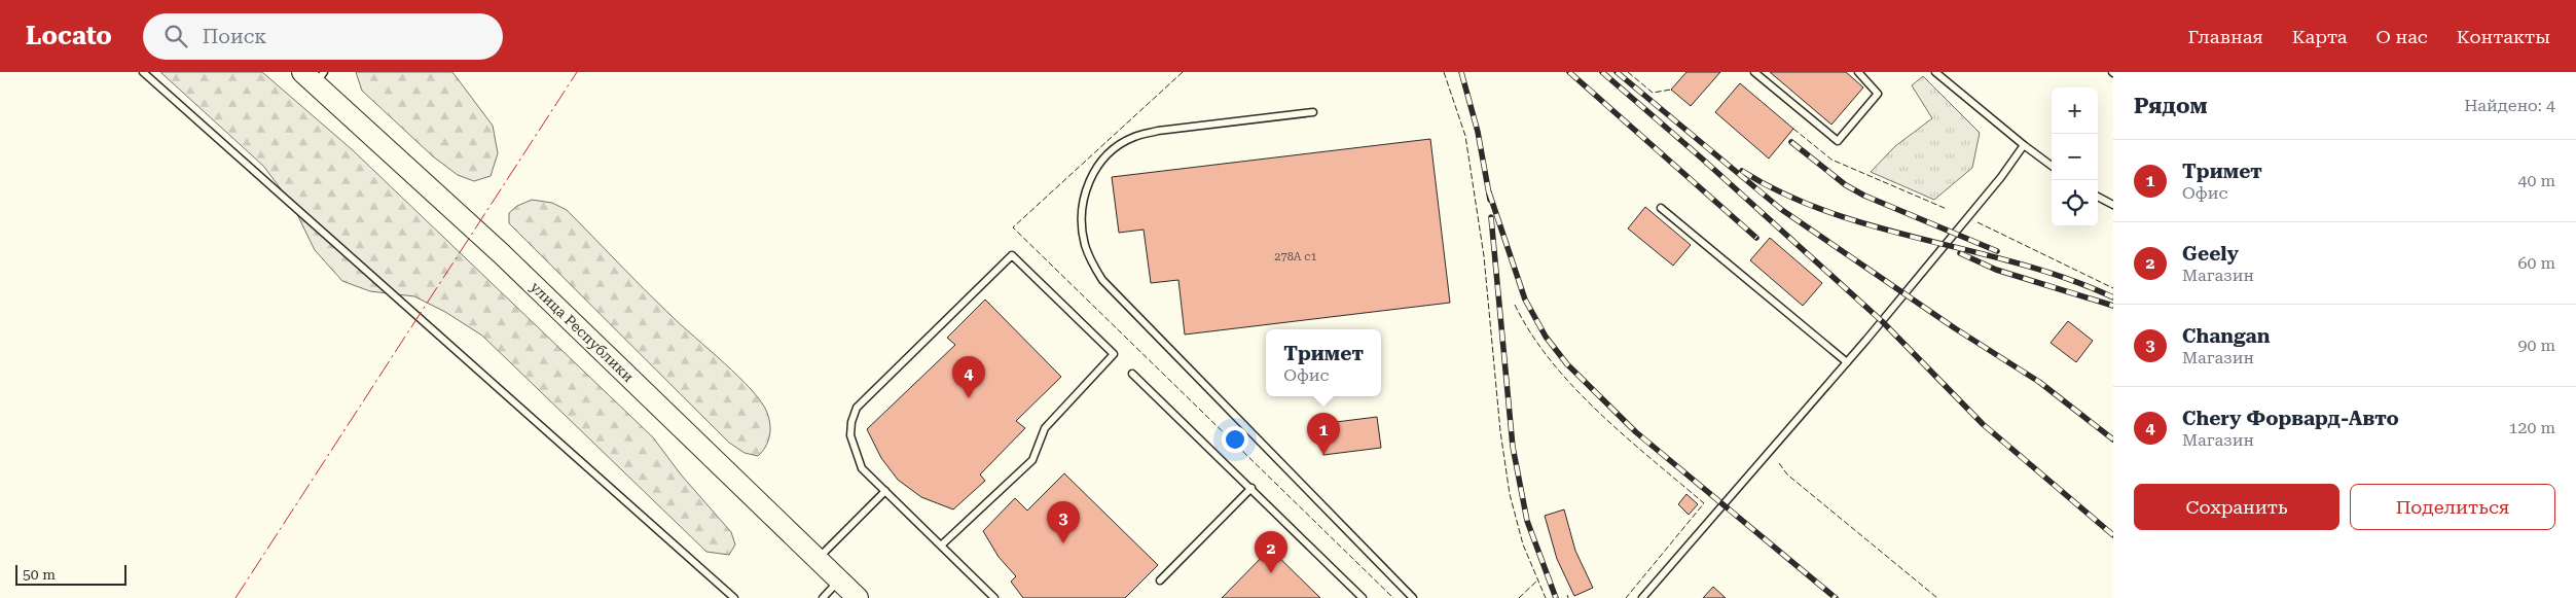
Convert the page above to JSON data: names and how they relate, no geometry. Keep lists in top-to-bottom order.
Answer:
{
  "streets": {
    "main road": ["улица Республики"]
  },
  "house_numbers": ["278А с1"],
  "scale_bar": "50 m",
  "page": {
    "header": "Locato",
    "search": "Поиск",
    "nav": [
      "Главная",
      "Карта",
      "О нас",
      "Контакты"
    ],
    "heading": ["Рядом", "Найдено: 4"],
    "map_buttons": ["+", "−"],
    "list": [
      {
        "mark": "1",
        "name": "Тримет",
        "note": "Офис",
        "value": "40 m"
      },
      {
        "mark": "2",
        "name": "Geely",
        "note": "Магазин",
        "value": "60 m"
      },
      {
        "mark": "3",
        "name": "Changan",
        "note": "Магазин",
        "value": "90 m"
      },
      {
        "mark": "4",
        "name": "Chery Форвард-Авто",
        "note": "Магазин",
        "value": "120 m"
      }
    ],
    "popup": ["Тримет", "Офис"],
    "pins": [
      "4",
      "1",
      "3",
      "2"
    ],
    "buttons": ["Сохранить", "Поделиться"],
    "scale": "50 m"
  }
}
